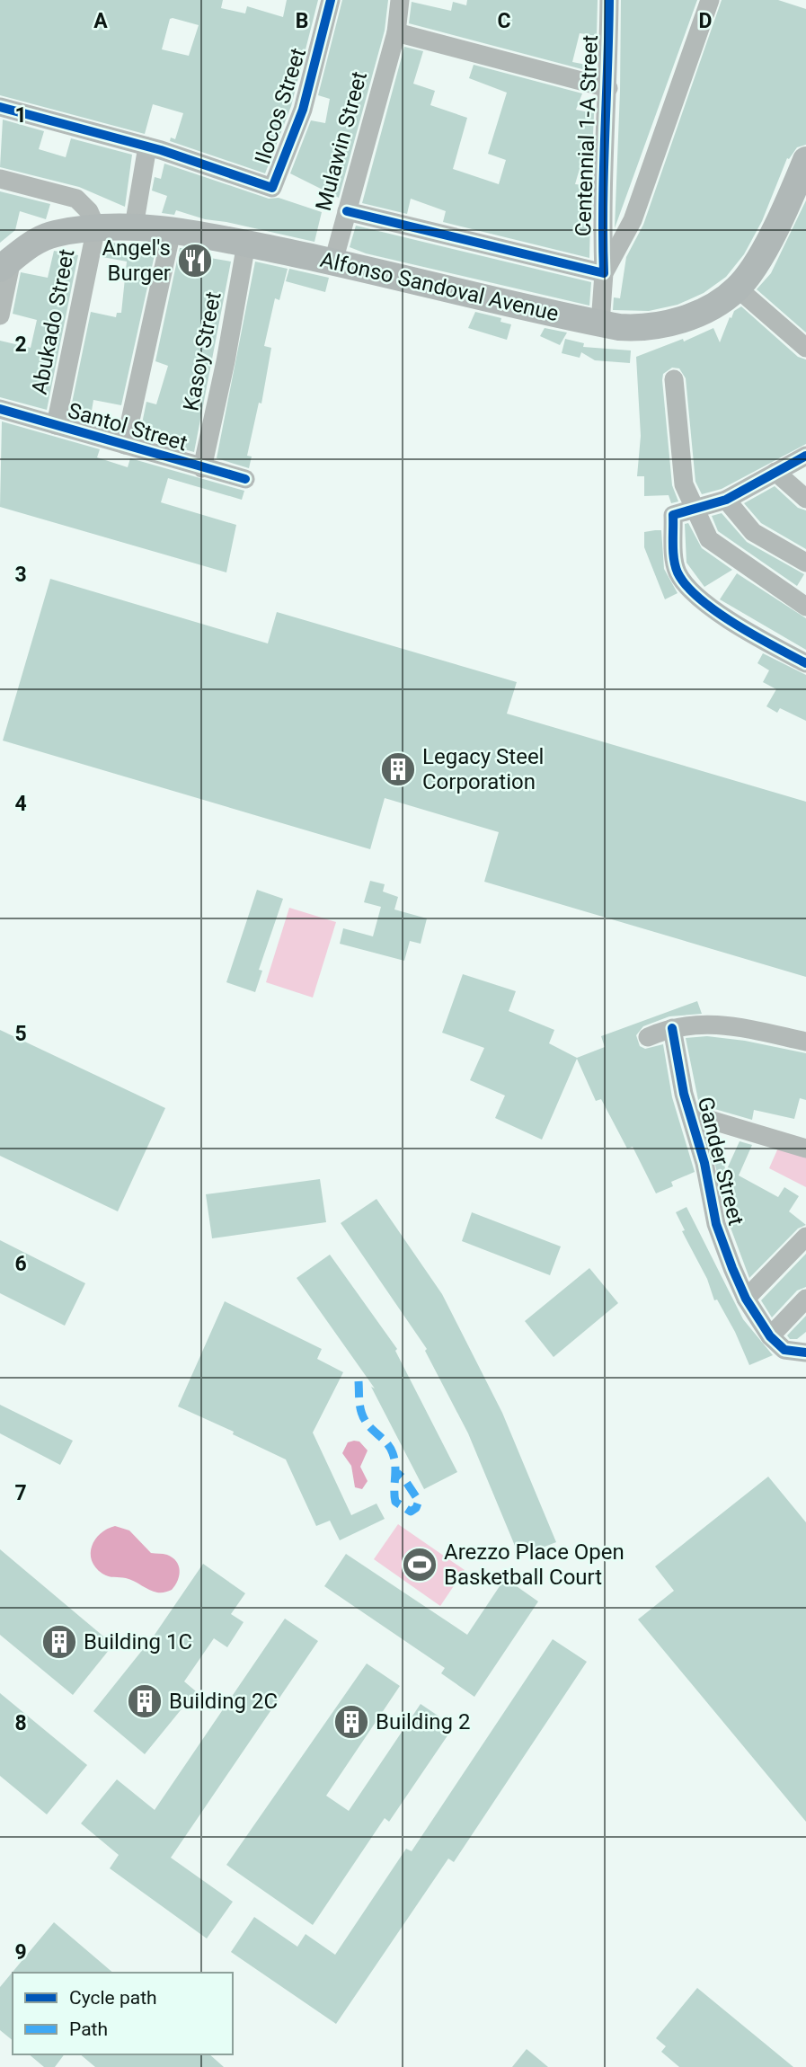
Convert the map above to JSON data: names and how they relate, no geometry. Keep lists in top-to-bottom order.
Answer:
{
  "streets": {
    "main road": ["Alfonso Sandoval Avenue"],
    "street": [
      "Ilocos Street",
      "Centennial 1-A Street",
      "Mulawin Street",
      "Abukado Street",
      "Kasoy Street",
      "Santol Street",
      "Gander Street"
    ]
  },
  "crossings": [
    ["Centennial 1-A Street", "Mulawin Street"],
    ["Mulawin Street", "Alfonso Sandoval Avenue"],
    ["Alfonso Sandoval Avenue", "Abukado Street"],
    ["Alfonso Sandoval Avenue", "Kasoy Street"],
    ["Abukado Street", "Santol Street"],
    ["Kasoy Street", "Santol Street"]
  ],
  "places": {
    "restaurant": ["Angel's Burger"],
    "building": [
      "Legacy Steel Corporation",
      "Building 1C",
      "Building 2C",
      "Building 2"
    ],
    "sports": ["Arezzo Place Open Basketball Court"]
  },
  "legend": ["Cycle path", "Path"],
  "grid": {
    "columns": [
      "A",
      "B",
      "C",
      "D"
    ],
    "rows": [
      "1",
      "2",
      "3",
      "4",
      "5",
      "6",
      "7",
      "8",
      "9"
    ]
  }
}
